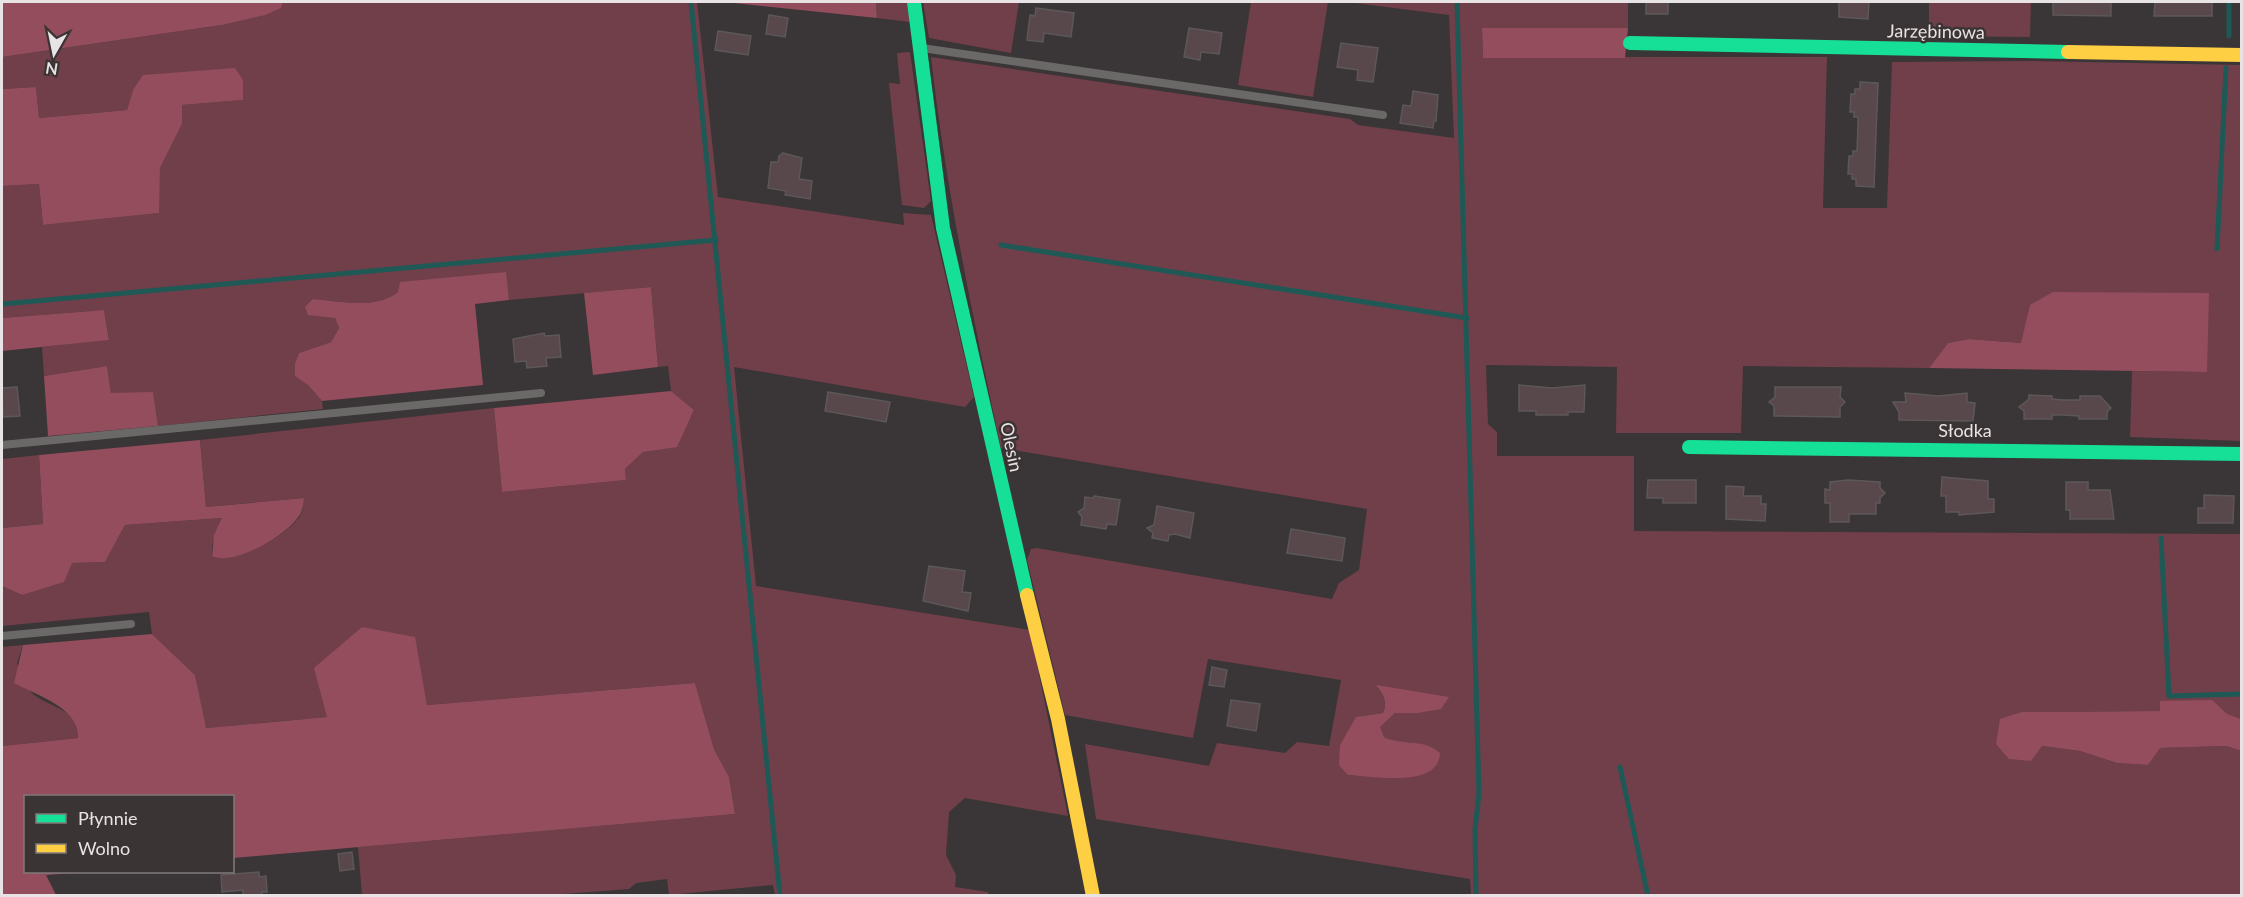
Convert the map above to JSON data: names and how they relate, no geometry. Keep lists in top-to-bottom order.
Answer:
{
  "streets": {
    "street": ["Jarzębinowa", "Słodka", "Olesin"]
  },
  "legend": ["Płynnie", "Wolno"],
  "north": "bottom"
}
